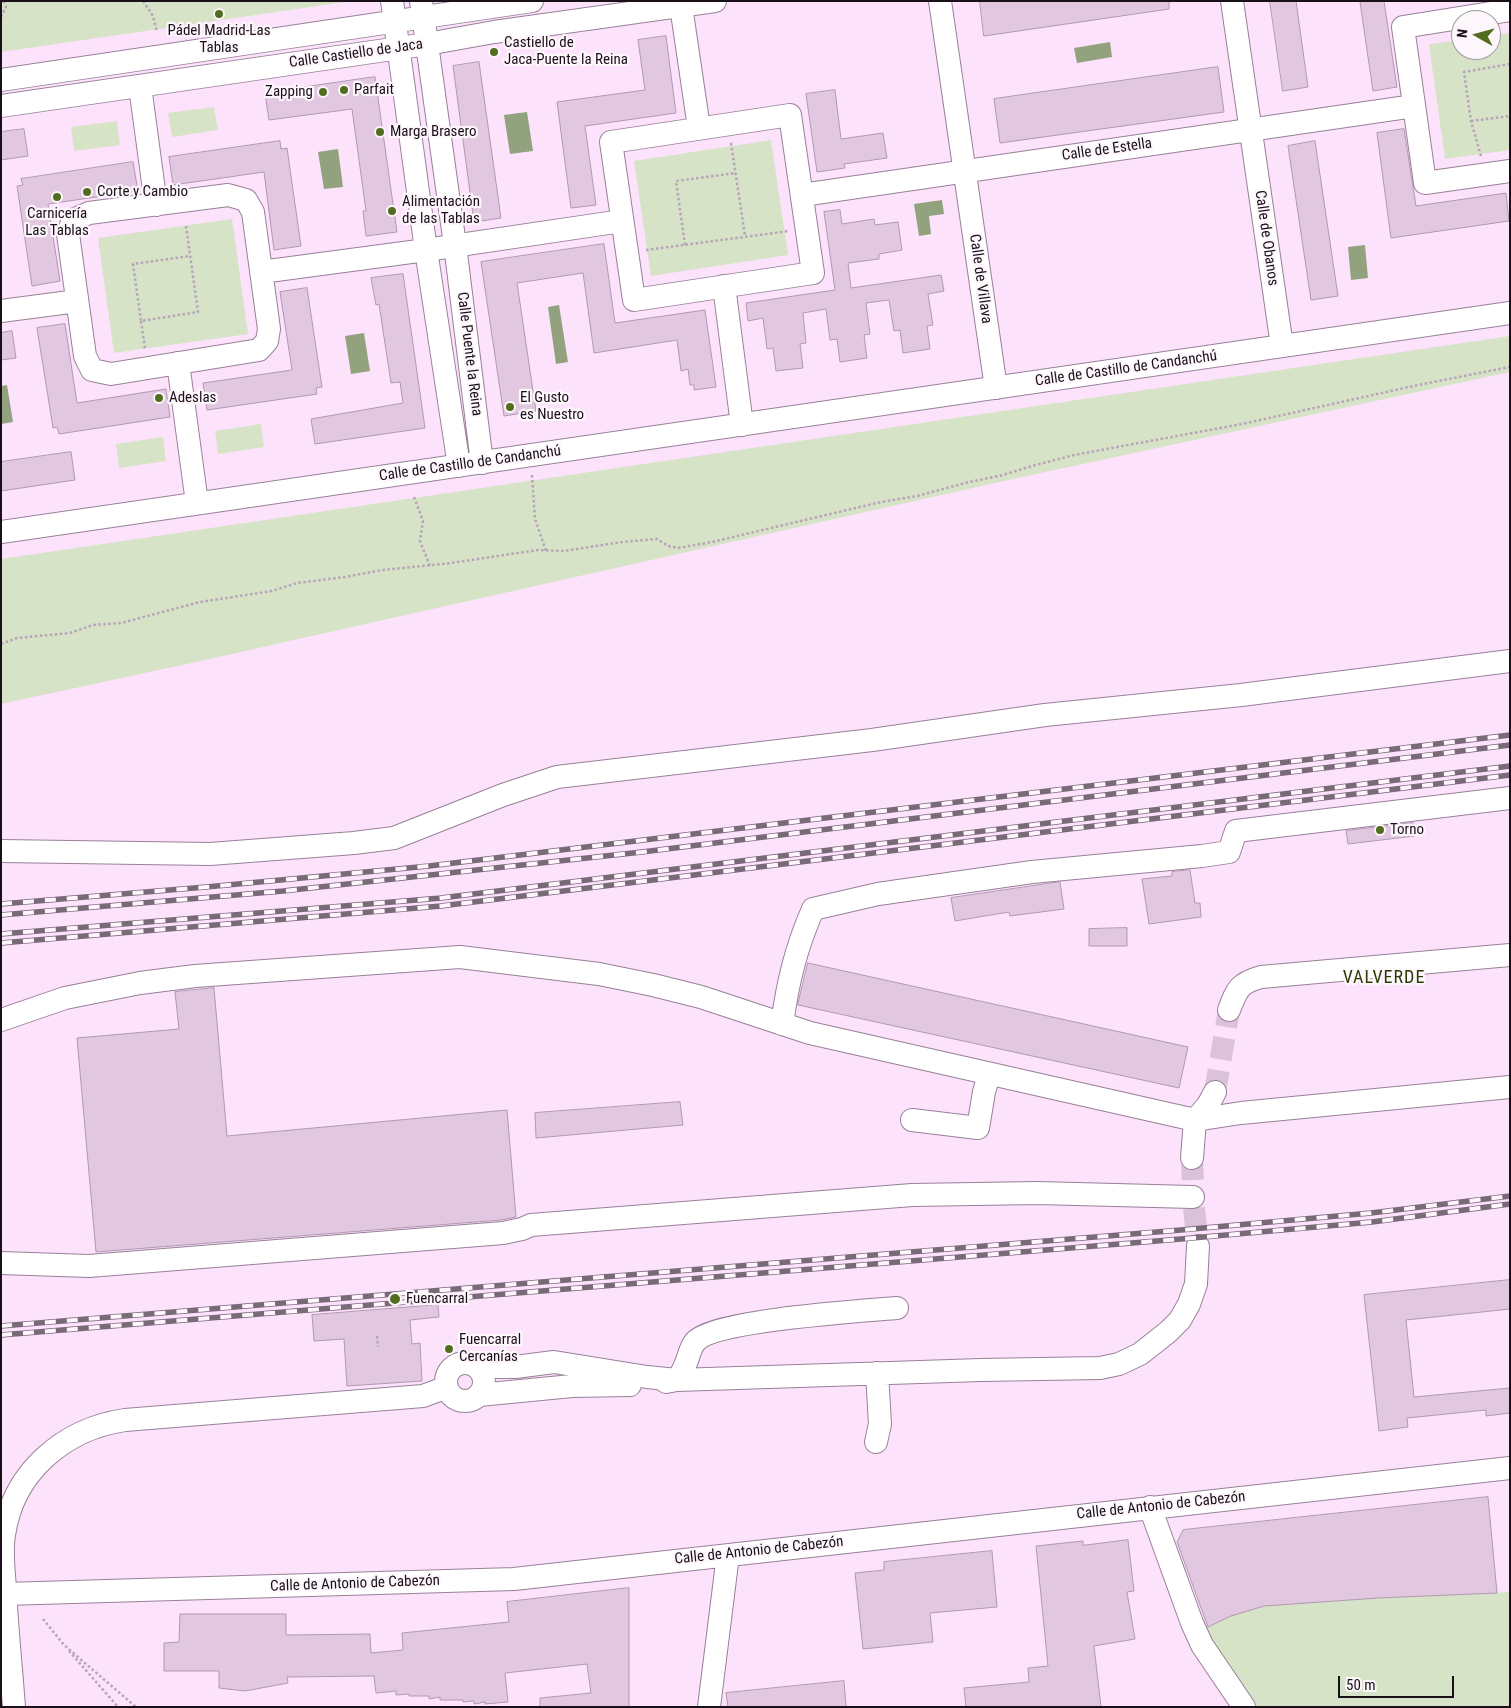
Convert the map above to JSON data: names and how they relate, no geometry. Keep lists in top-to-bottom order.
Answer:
{
  "streets": {
    "street": [
      "Calle Castiello de Jaca",
      "Calle de Estella",
      "Calle de Obanos",
      "Calle de Villava",
      "Calle Puente la Reina",
      "Calle de Castillo de Candanchú",
      "Calle de Antonio de Cabezón"
    ]
  },
  "crossings": [
    ["Calle Castiello de Jaca", "Calle Puente la Reina"],
    ["Calle de Estella", "Calle de Obanos"],
    ["Calle de Estella", "Calle de Villava"],
    ["Calle de Obanos", "Calle de Castillo de Candanchú"],
    ["Calle de Villava", "Calle de Castillo de Candanchú"],
    ["Calle Puente la Reina", "Calle de Castillo de Candanchú"]
  ],
  "districts": ["VALVERDE"],
  "places": [
    "Pádel Madrid-Las Tablas",
    "Castiello de Jaca-Puente la Reina",
    "Parfait",
    "Zapping",
    "Marga Brasero",
    "Corte y Cambio",
    "Carnicería Las Tablas",
    "Alimentación de las Tablas",
    "Adeslas",
    "El Gusto es Nuestro",
    "Torno",
    "Fuencarral",
    "Fuencarral Cercanías"
  ],
  "scale_bar": "50 m",
  "north": "left"
}
